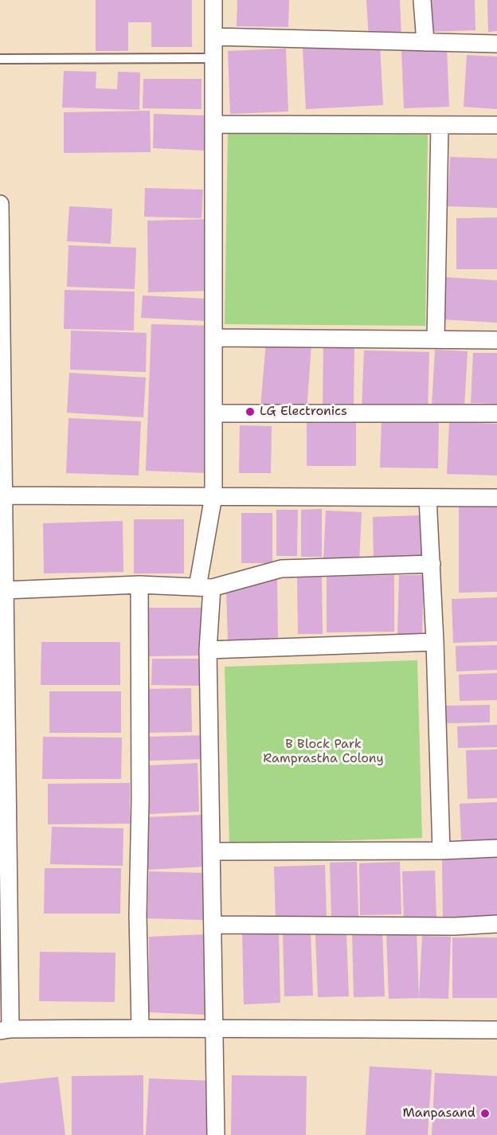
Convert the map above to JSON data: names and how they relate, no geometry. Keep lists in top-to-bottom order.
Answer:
{
  "parks": ["B Block Park Ramprastha Colony"],
  "places": ["LG Electronics", "Manpasand"]
}
